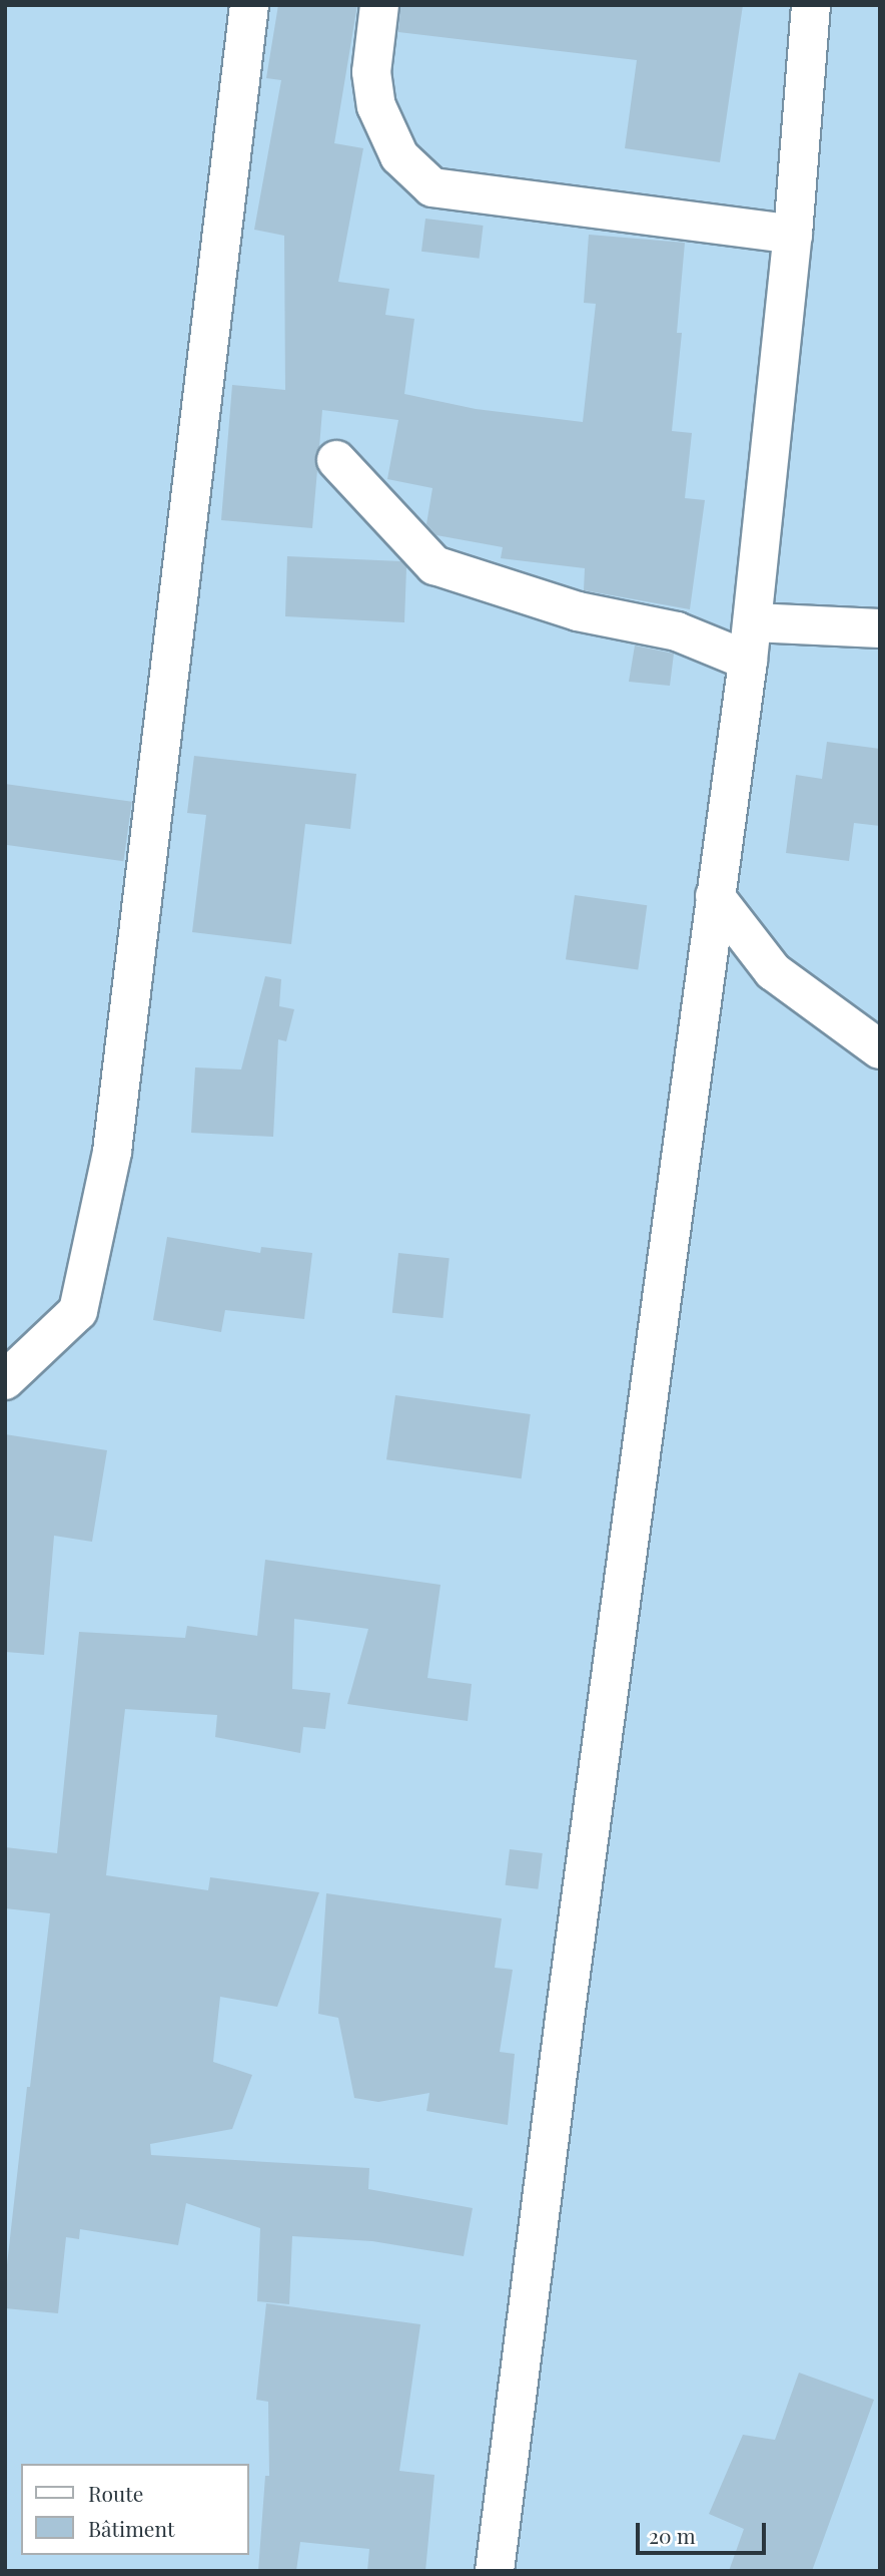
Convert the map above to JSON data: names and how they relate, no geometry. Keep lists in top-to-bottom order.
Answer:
{
  "legend": ["Route", "Bâtiment"],
  "scale_bar": "20 m"
}
